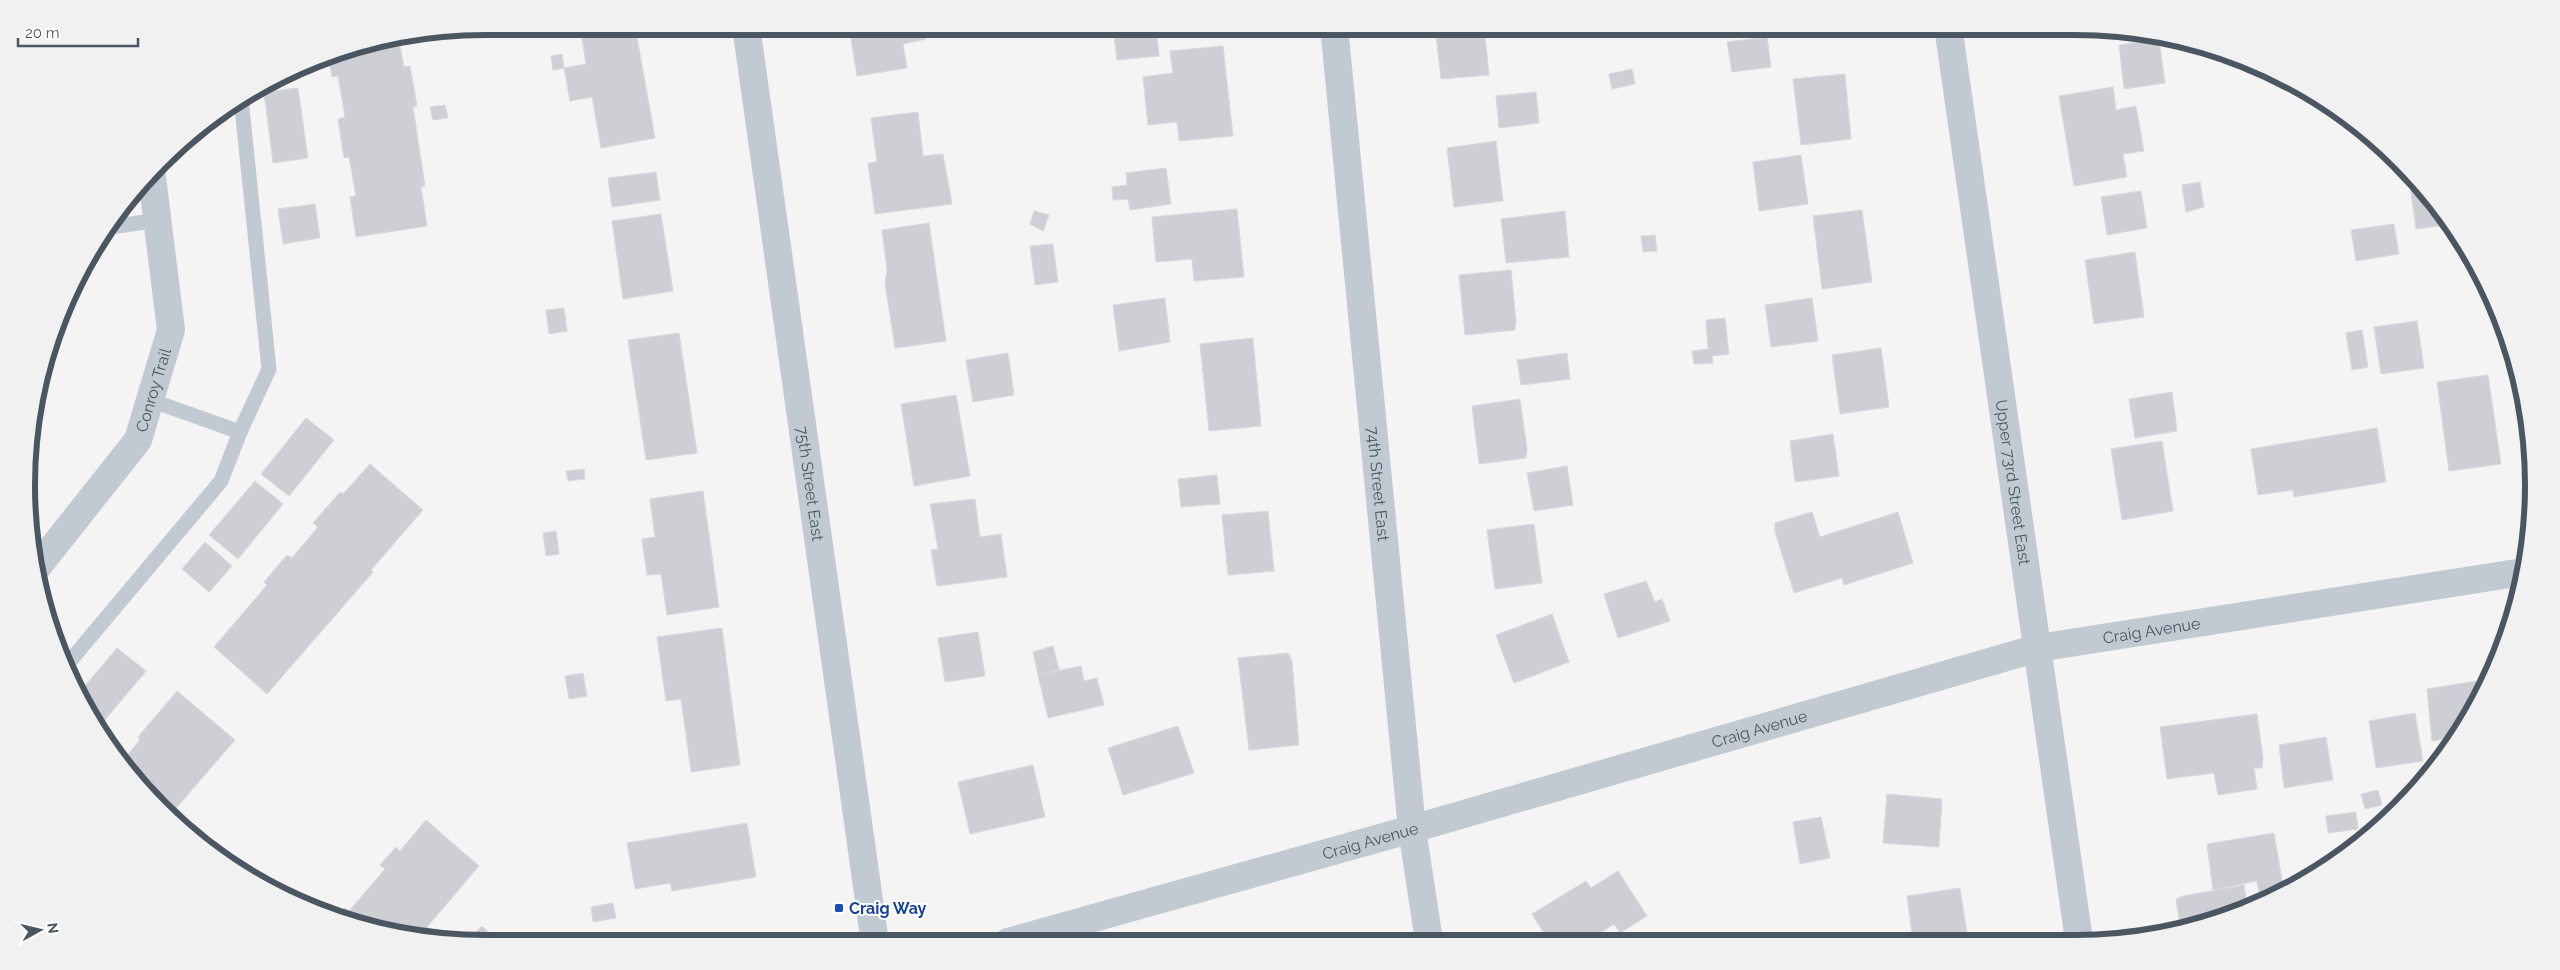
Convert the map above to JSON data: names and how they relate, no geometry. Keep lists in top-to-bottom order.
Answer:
{
  "streets": {
    "street": [
      "Conroy Trail",
      "Upper 73rd Street East",
      "74th Street East",
      "75th Street East",
      "Craig Avenue"
    ]
  },
  "crossings": [
    ["Upper 73rd Street East", "Craig Avenue"],
    ["74th Street East", "Craig Avenue"]
  ],
  "places": {
    "transit": ["Craig Way"]
  },
  "scale_bar": "20 m",
  "north": "right"
}
